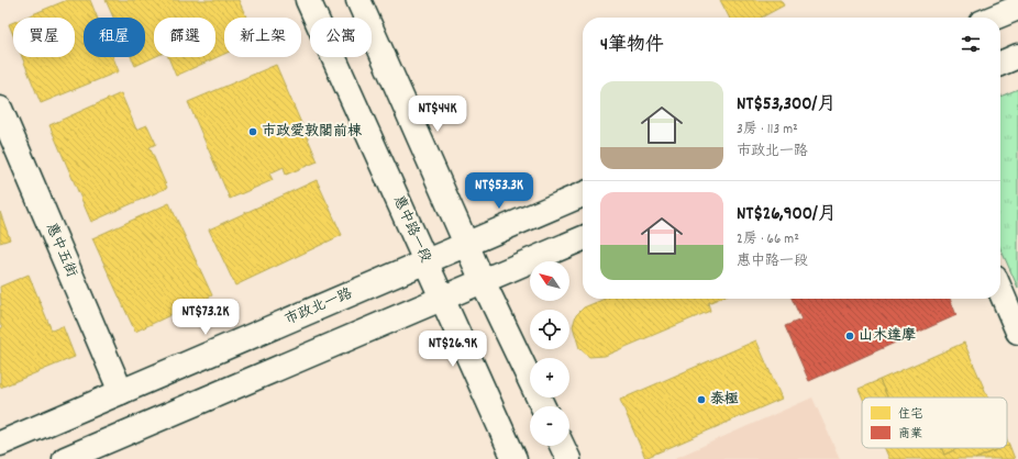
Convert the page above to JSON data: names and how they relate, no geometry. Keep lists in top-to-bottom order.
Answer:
{
  "streets": {
    "street": ["惠中路一段", "惠中五街", "市政北一路"]
  },
  "crossings": [
    ["惠中路一段", "市政北一路"],
    ["惠中五街", "市政北一路"]
  ],
  "places": ["市政愛敦閣前棟", "山木達摩", "泰極"],
  "legend": ["住宅", "商業"],
  "north": "top left",
  "page": {
    "chip": [
      "買屋",
      "租屋",
      "篩選",
      "新上架",
      "公寓"
    ],
    "heading": "4筆物件",
    "list": [
      {
        "name": "NT$53,300/月",
        "note": "3房 · 113 m² · 市政北一路"
      },
      {
        "name": "NT$26,900/月",
        "note": "2房 · 66 m² · 惠中路一段"
      }
    ],
    "price": [
      "NT$44K",
      "NT$53.3K",
      "NT$73.2K",
      "NT$26.9K"
    ],
    "map_buttons": ["+", "−"]
  }
}
